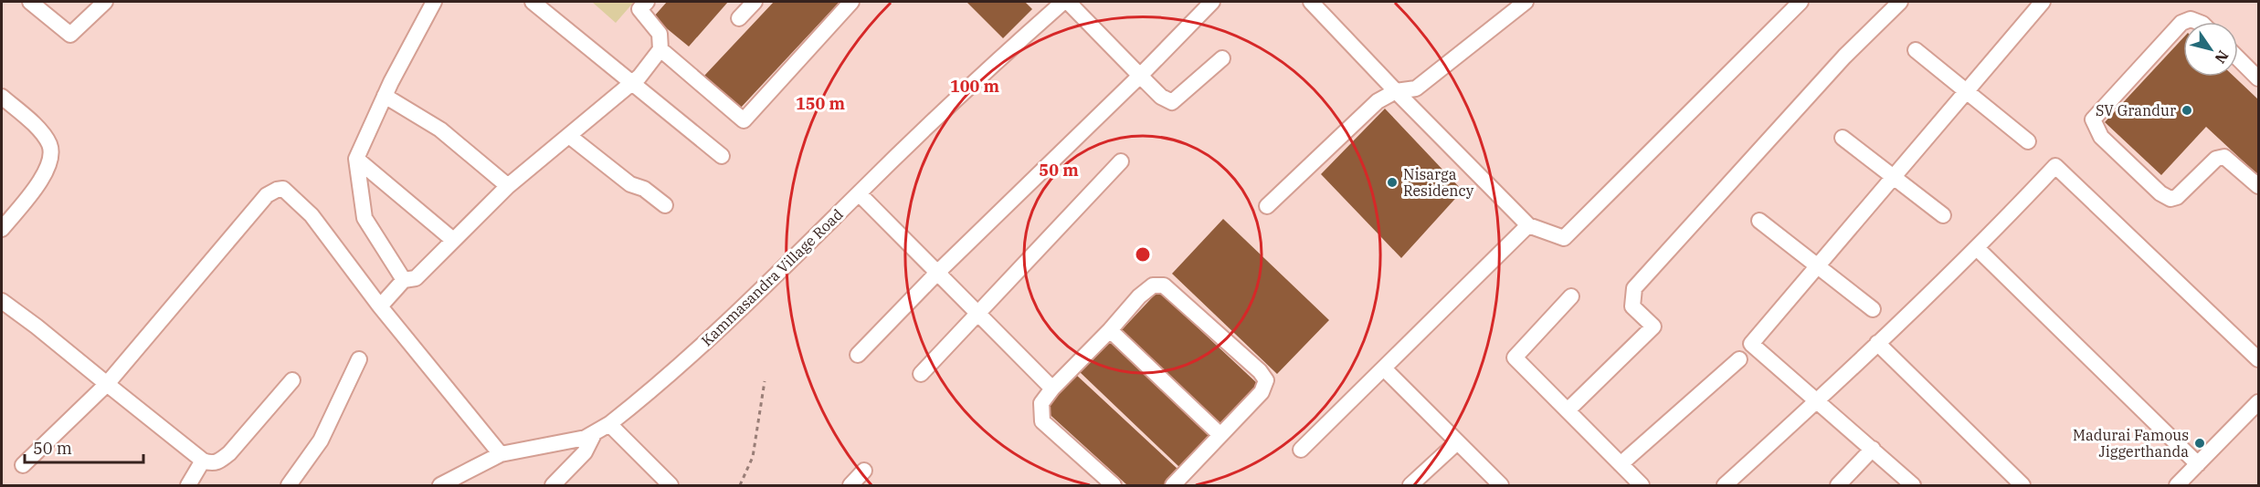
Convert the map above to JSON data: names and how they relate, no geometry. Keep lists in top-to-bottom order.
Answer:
{
  "streets": {
    "street": ["Kammasandra Village Road"]
  },
  "places": ["SV Grandur", "Nisarga Residency", "Madurai Famous Jiggerthanda"],
  "scale_bar": "50 m",
  "north": "bottom right",
  "rings": ["100 m", "150 m", "50 m"]
}
